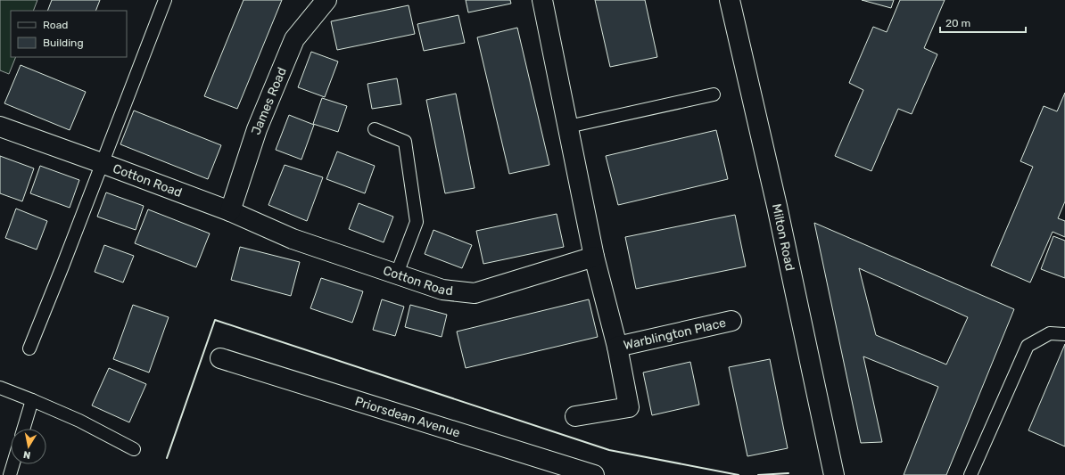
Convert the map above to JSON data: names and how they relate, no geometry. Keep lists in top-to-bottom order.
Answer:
{
  "streets": {
    "street": [
      "James Road",
      "Cotton Road",
      "Milton Road",
      "Warblington Place",
      "Priorsdean Avenue"
    ]
  },
  "crossings": [
    ["James Road", "Cotton Road"],
    ["Cotton Road", "Warblington Place"]
  ],
  "legend": ["Road", "Building"],
  "scale_bar": "20 m",
  "north": "bottom"
}
